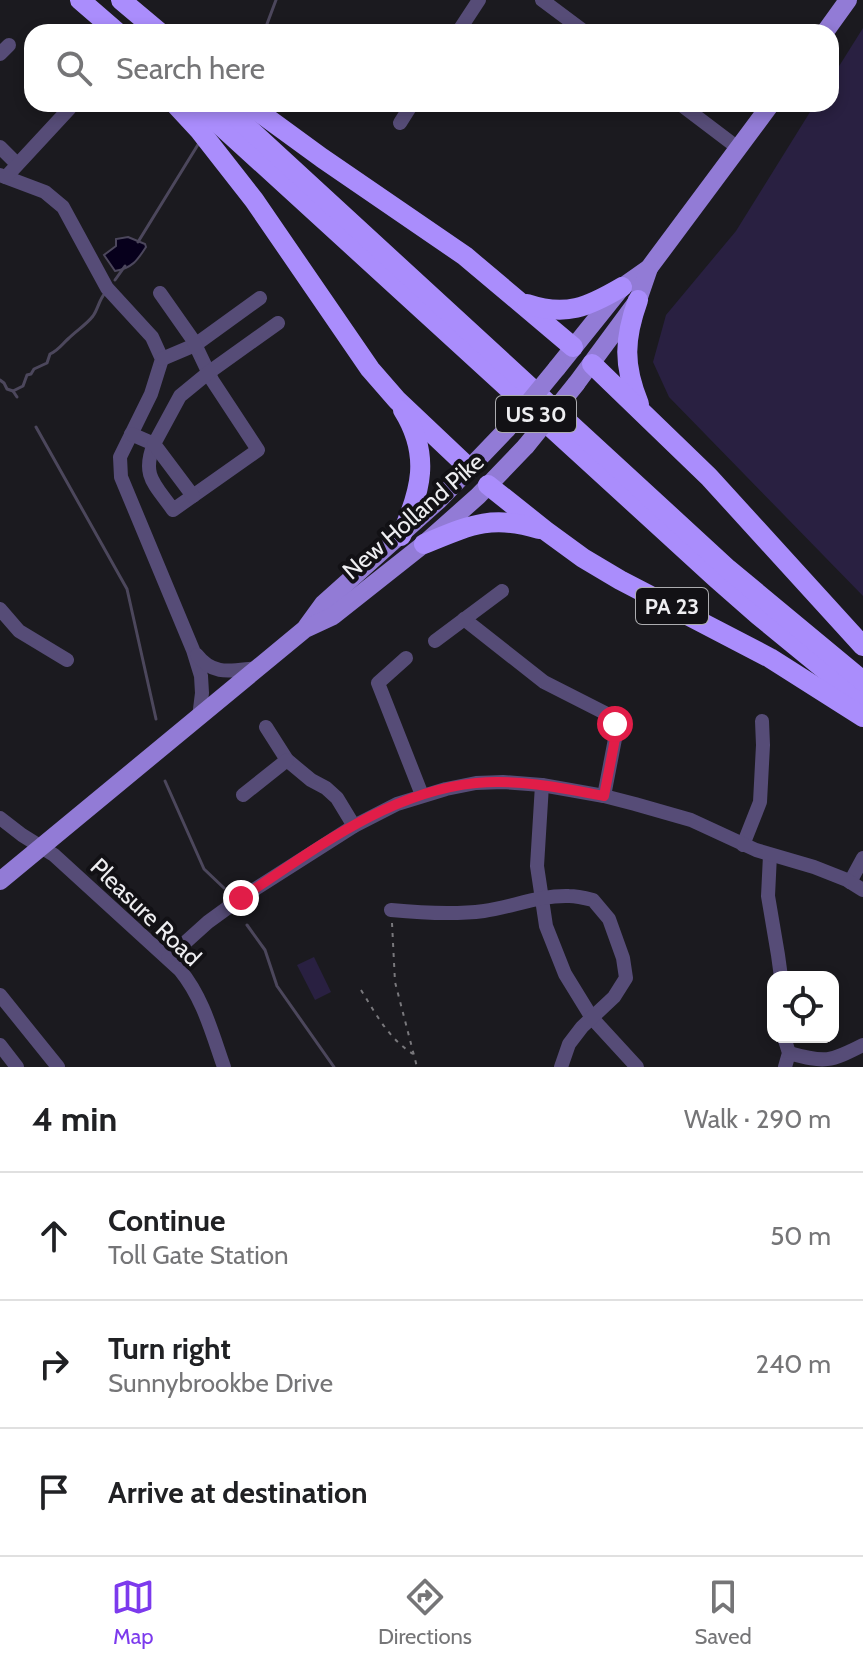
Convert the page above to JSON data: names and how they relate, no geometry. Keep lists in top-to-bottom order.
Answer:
{
  "streets": {
    "highway": ["US 30", "PA 23"],
    "main road": ["New Holland Pike"],
    "street": ["Pleasure Road"]
  },
  "crossings": [
    ["New Holland Pike", "PA 23"],
    ["New Holland Pike", "Pleasure Road"]
  ],
  "page": {
    "search": "Search here",
    "heading": ["4 min", "Walk · 290 m"],
    "list": [
      ["Continue", "Toll Gate Station", "50 m"],
      ["Turn right", "Sunnybrookbe Drive", "240 m"],
      "Arrive at destination"
    ],
    "nav": ["Map", "Directions", "Saved"]
  }
}
